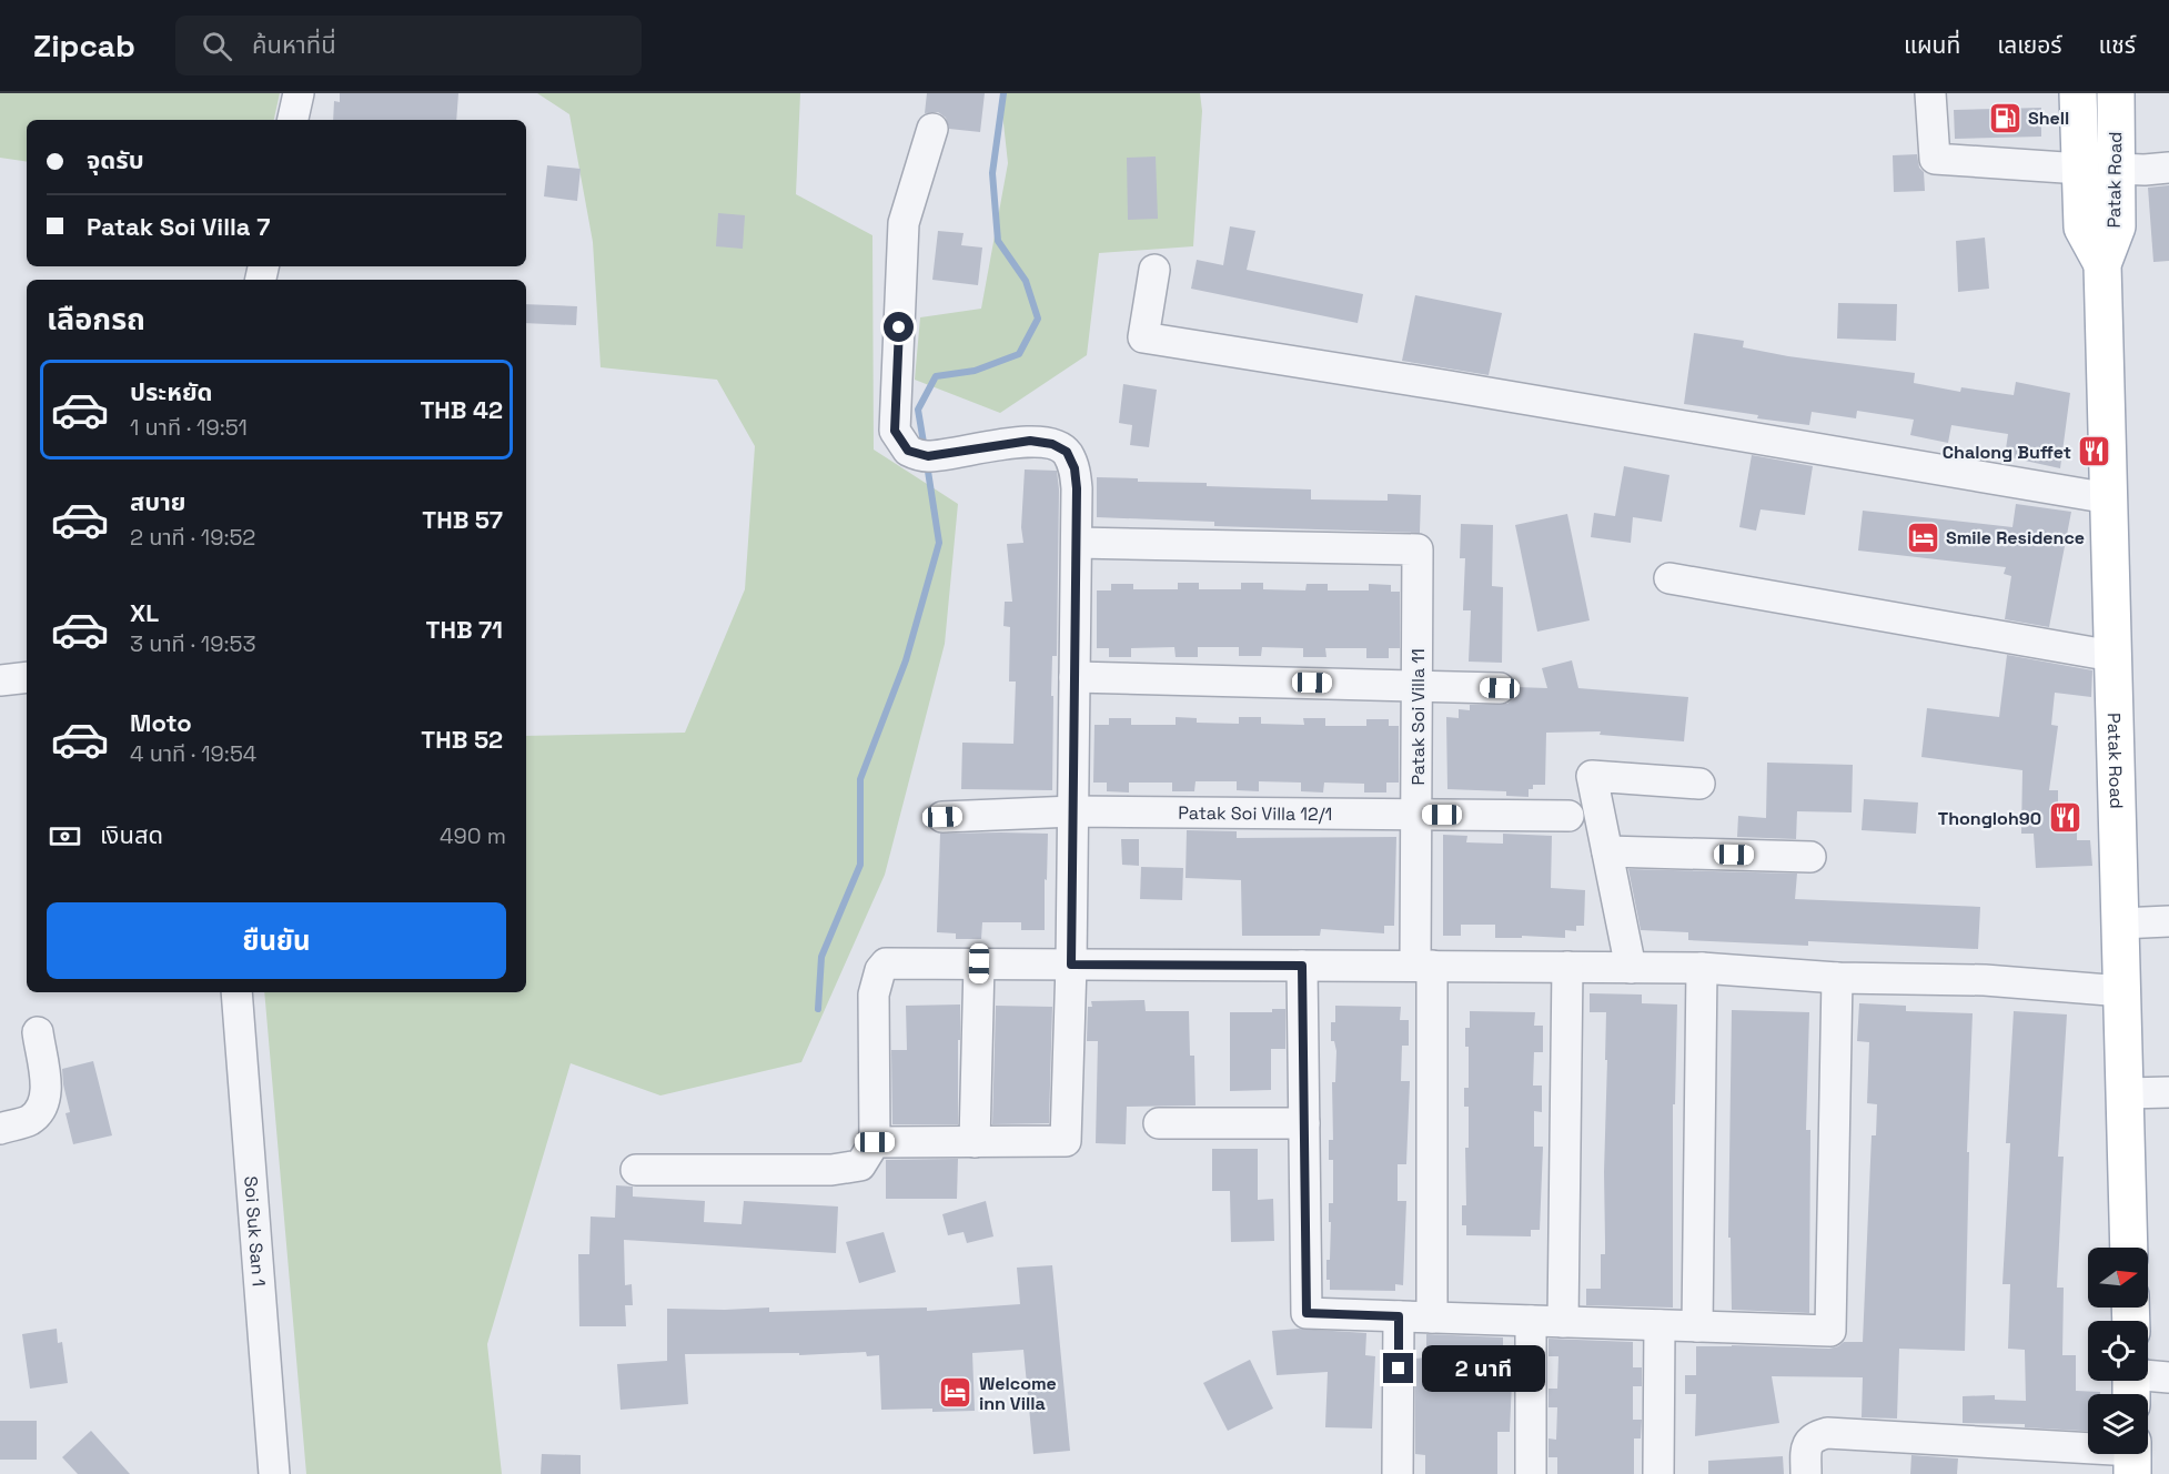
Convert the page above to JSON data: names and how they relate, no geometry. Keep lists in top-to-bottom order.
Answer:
{
  "streets": {
    "main road": ["Patak Road"],
    "street": ["Patak Soi Villa 11", "Patak Soi Villa 12/1", "Soi Suk San 1"]
  },
  "crossings": [
    ["Patak Soi Villa 11", "Patak Soi Villa 12/1"]
  ],
  "places": {
    "fuel station": ["Shell"],
    "restaurant": ["Chalong Buffet", "Thongloh90"],
    "hotel": ["Smile Residence", "Welcome inn Villa"]
  },
  "north": "right",
  "page": {
    "header": "Zipcab",
    "search": "ค้นหาที่นี่",
    "nav": ["แผนที่", "เลเยอร์", "แชร์"],
    "banner": ["จุดรับ", "Patak Soi Villa 7"],
    "heading": "เลือกรถ",
    "list": [
      {
        "name": "ประหยัด",
        "note": "1 นาที · 19:51",
        "value": "THB 42"
      },
      {
        "name": "สบาย",
        "note": "2 นาที · 19:52",
        "value": "THB 57"
      },
      {
        "name": "XL",
        "note": "3 นาที · 19:53",
        "value": "THB 71"
      },
      {
        "name": "Moto",
        "note": "4 นาที · 19:54",
        "value": "THB 52"
      }
    ],
    "pay": ["เงินสด", "490 m"],
    "buttons": "ยืนยัน",
    "bubble": "2 นาที"
  }
}
